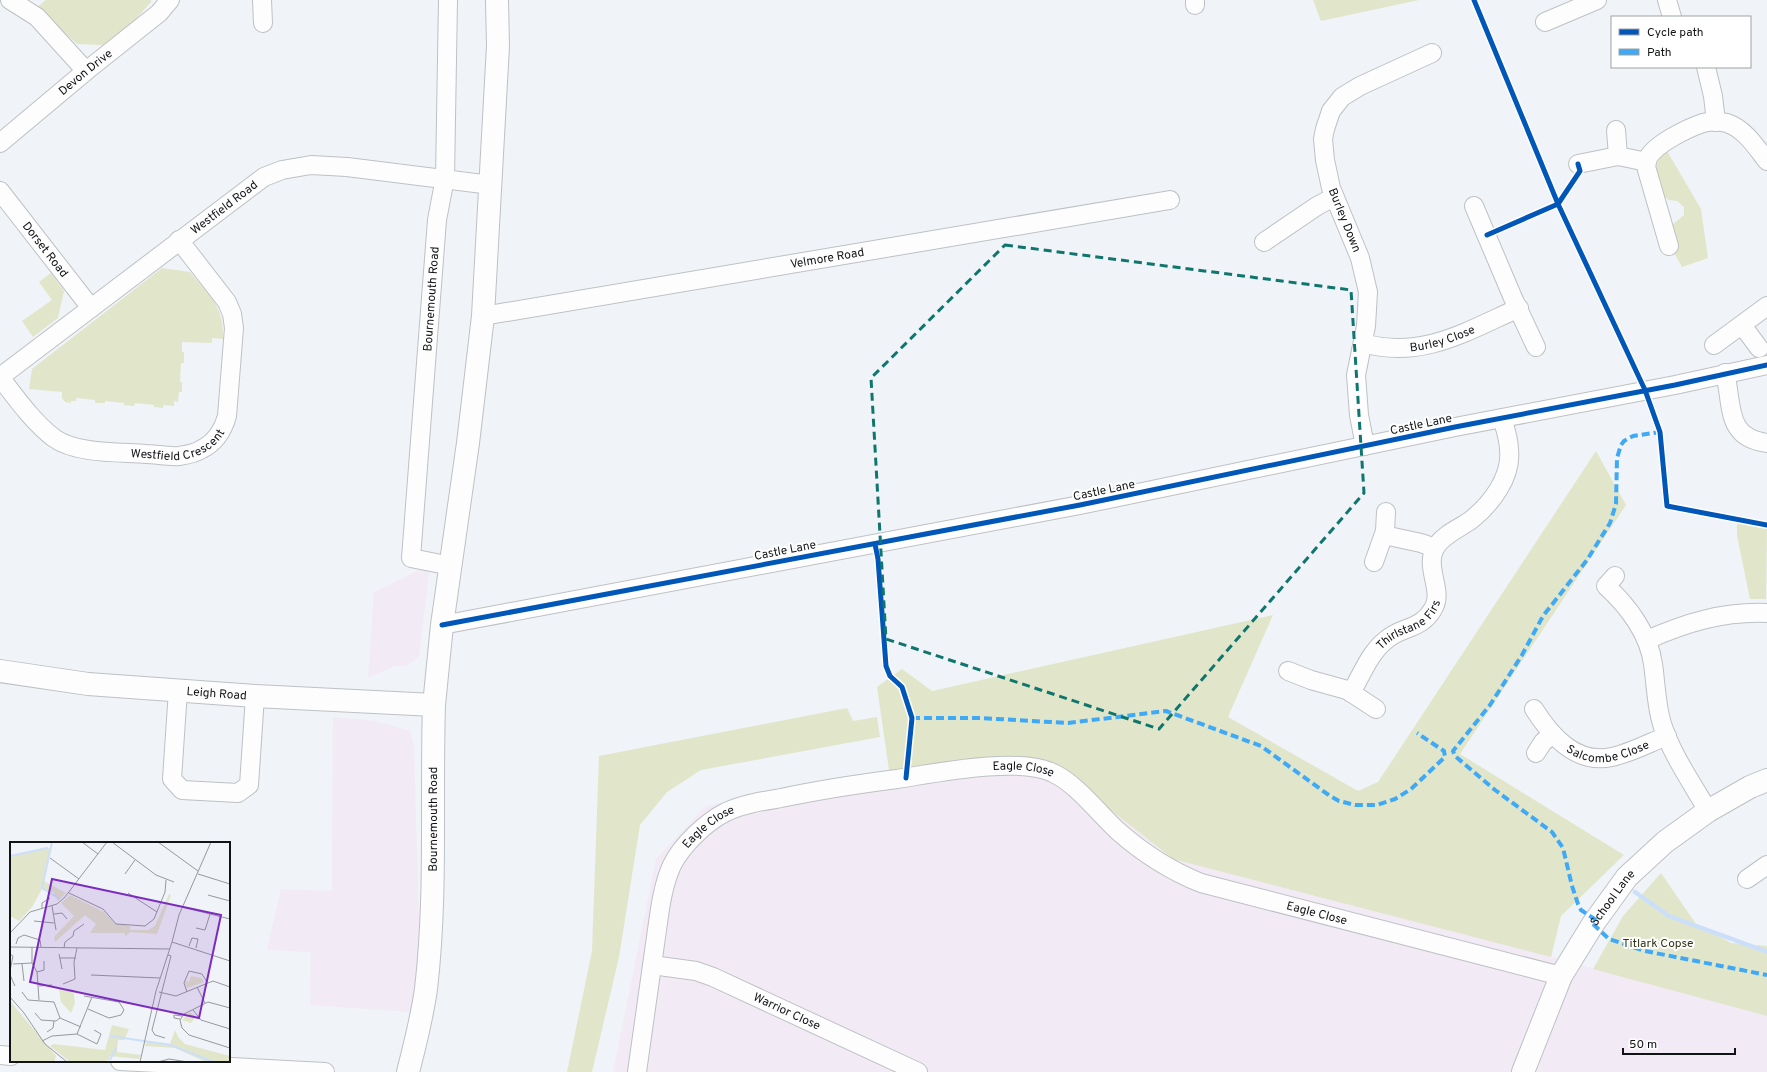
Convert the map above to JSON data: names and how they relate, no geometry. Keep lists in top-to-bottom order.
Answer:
{
  "streets": {
    "street": [
      "Devon Drive",
      "Westfield Road",
      "Burley Down",
      "Dorset Road",
      "Velmore Road",
      "Bournemouth Road",
      "Burley Close",
      "Castle Lane",
      "Westfield Crescent",
      "Thirlstane Firs",
      "Leigh Road",
      "Salcombe Close",
      "Eagle Close",
      "School Lane",
      "Warrior Close"
    ]
  },
  "crossings": [
    ["Westfield Road", "Dorset Road"],
    ["Westfield Road", "Bournemouth Road"],
    ["Westfield Road", "Westfield Crescent"],
    ["Burley Down", "Burley Close"],
    ["Burley Down", "Castle Lane"],
    ["Velmore Road", "Bournemouth Road"],
    ["Bournemouth Road", "Castle Lane"],
    ["Bournemouth Road", "Leigh Road"],
    ["Salcombe Close", "School Lane"],
    ["Eagle Close", "School Lane"],
    ["Eagle Close", "Warrior Close"]
  ],
  "parks": ["Titlark Copse"],
  "legend": ["Cycle path", "Path"],
  "scale_bar": "50 m"
}
